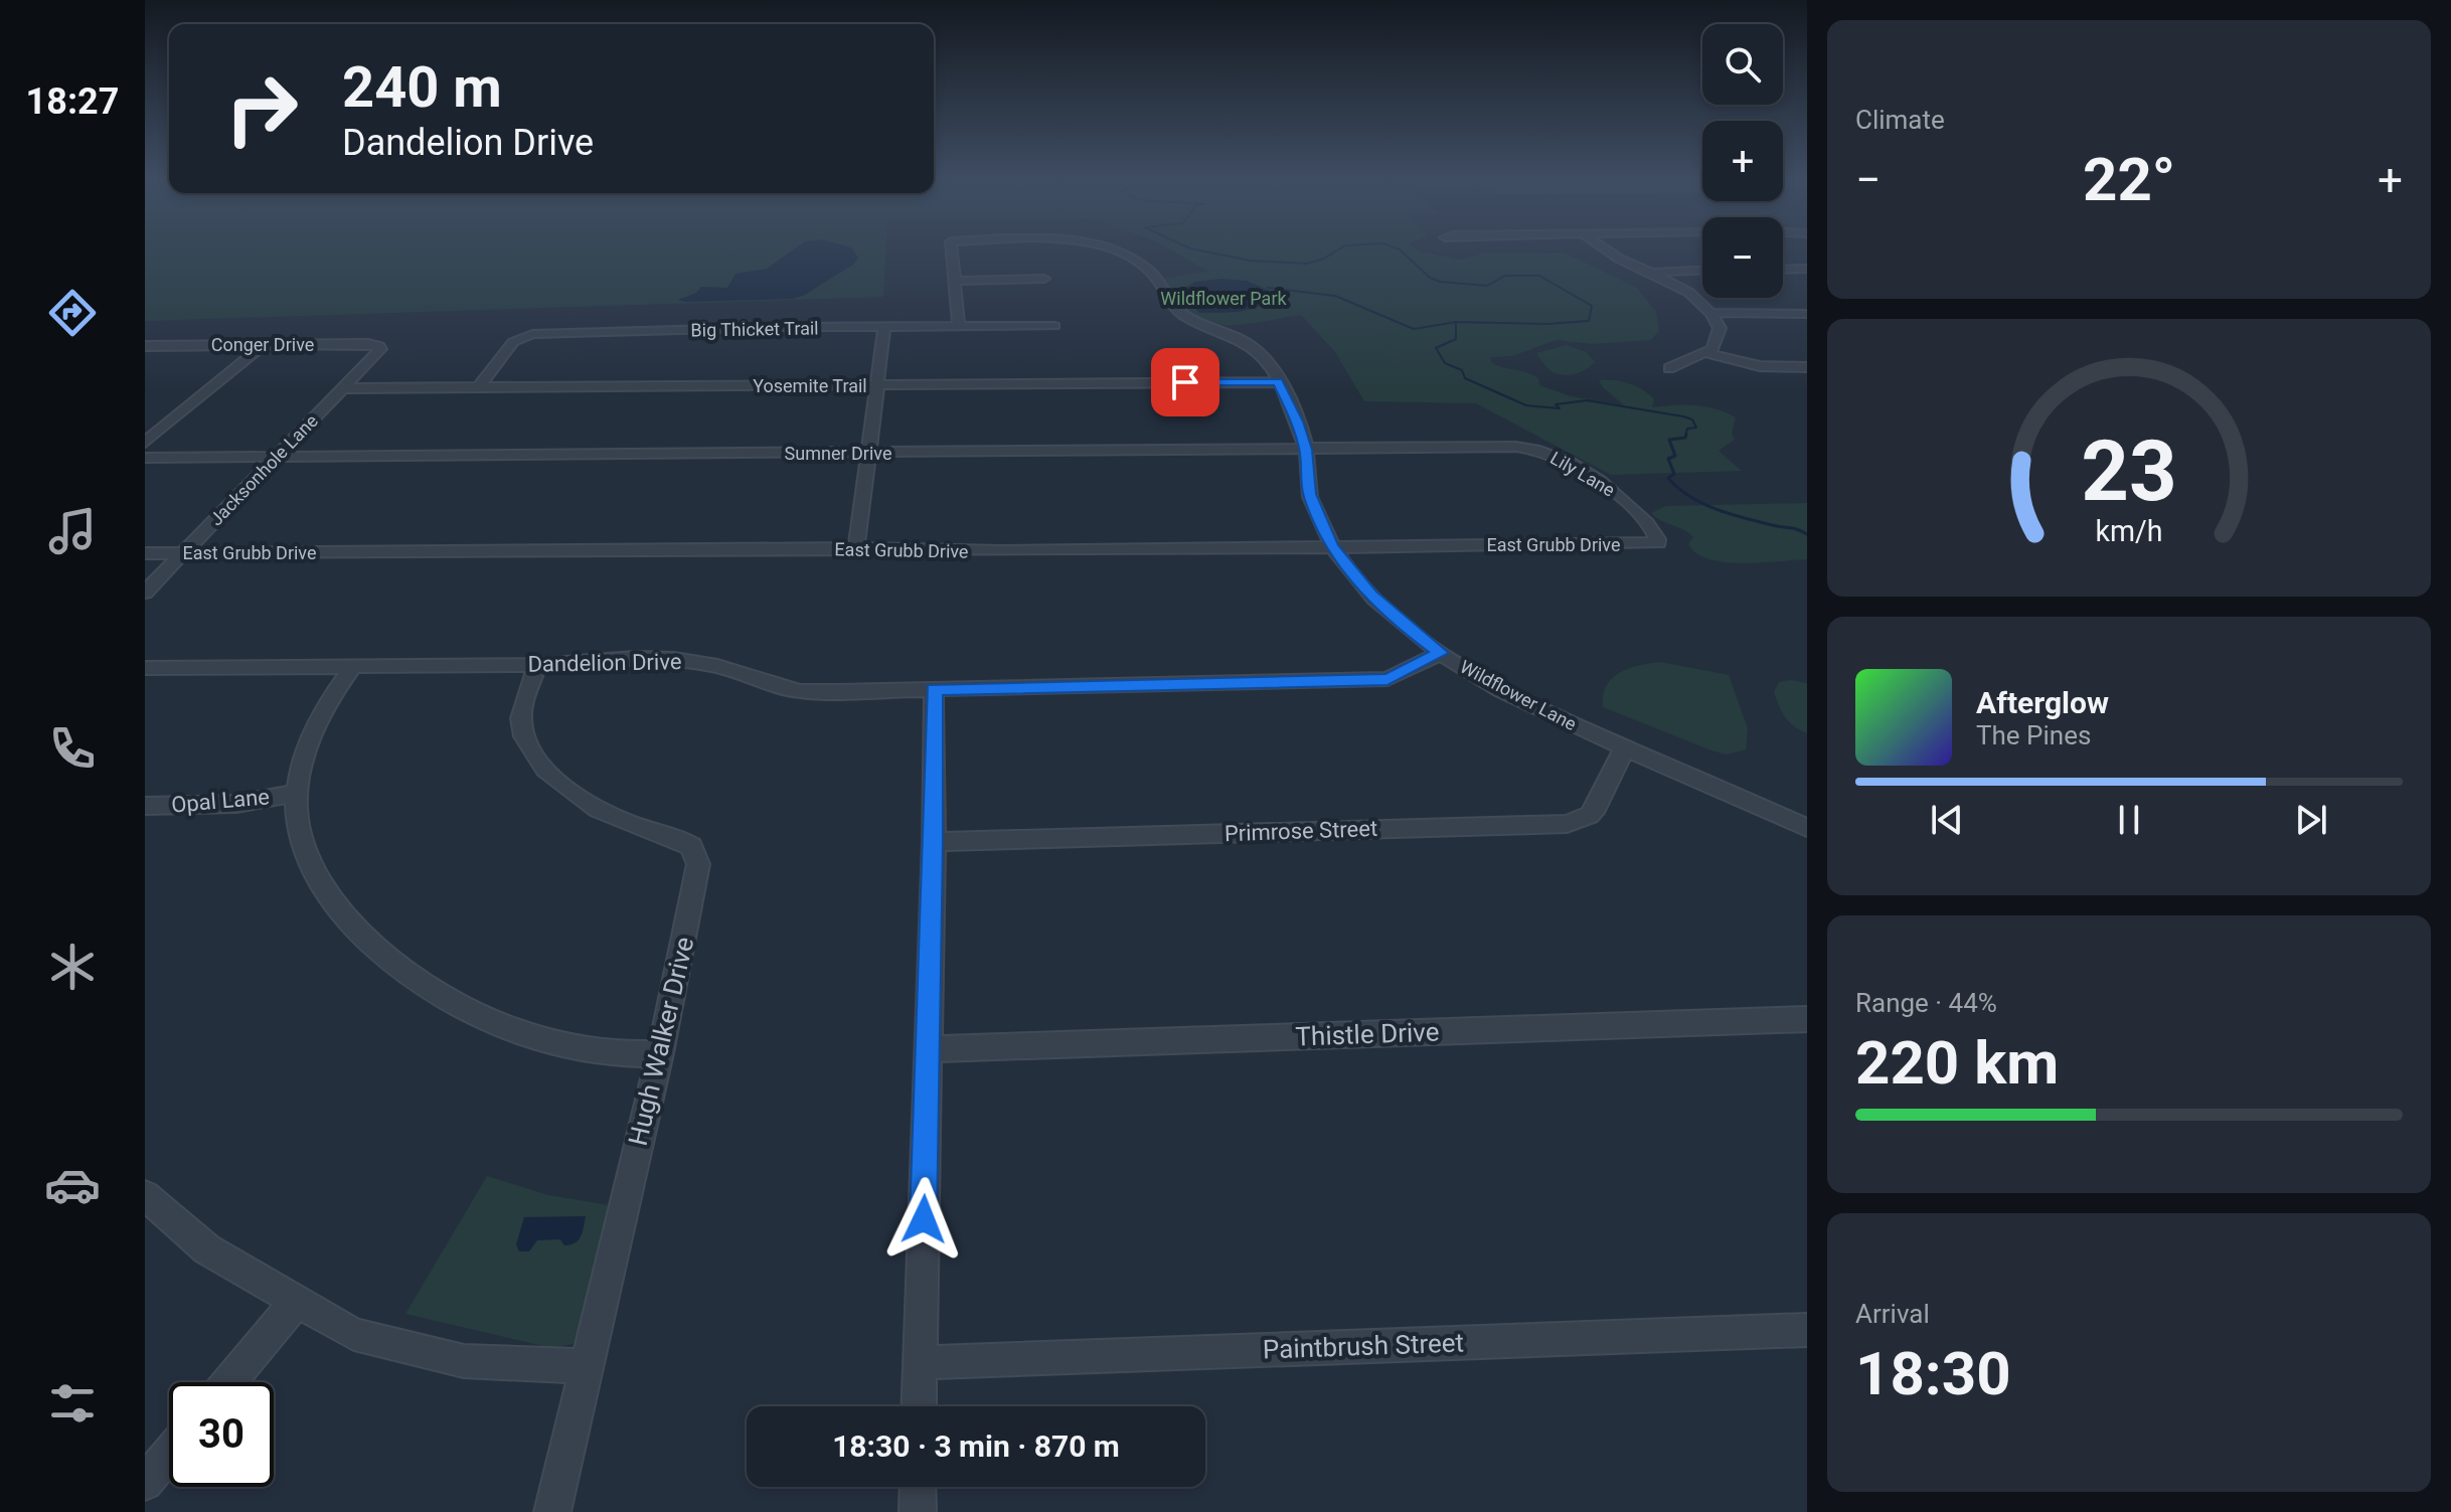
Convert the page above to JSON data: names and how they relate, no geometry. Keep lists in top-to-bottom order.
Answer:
{
  "streets": {
    "street": [
      "Big Thicket Trail",
      "Conger Drive",
      "Yosemite Trail",
      "Sumner Drive",
      "Jacksonhole Lane",
      "Lily Lane",
      "East Grubb Drive",
      "Dandelion Drive",
      "Wildflower Lane",
      "Opal Lane",
      "Primrose Street",
      "Thistle Drive",
      "Hugh Walker Drive",
      "Paintbrush Street"
    ]
  },
  "crossings": [
    ["Big Thicket Trail", "Yosemite Trail"],
    ["Conger Drive", "Jacksonhole Lane"],
    ["Yosemite Trail", "Jacksonhole Lane"],
    ["Yosemite Trail", "Wildflower Lane"],
    ["Sumner Drive", "Jacksonhole Lane"],
    ["Sumner Drive", "Lily Lane"],
    ["Sumner Drive", "Wildflower Lane"],
    ["Jacksonhole Lane", "East Grubb Drive"],
    ["Lily Lane", "East Grubb Drive"],
    ["East Grubb Drive", "Wildflower Lane"],
    ["Dandelion Drive", "Wildflower Lane"],
    ["Dandelion Drive", "Hugh Walker Drive"],
    ["Wildflower Lane", "Primrose Street"]
  ],
  "parks": ["Wildflower Park"],
  "page": {
    "tabs": "18:27",
    "tile": [
      "Climate",
      ["Range · 44%", "220 km"],
      ["Arrival", "18:30"]
    ],
    "map_buttons": ["+", "−"],
    "turn": ["240 m", "Dandelion Drive"],
    "heat": ["−", "22°", "+"],
    "song": ["Afterglow", "The Pines"],
    "limit": "30",
    "trip": "18:30 · 3 min · 870 m",
    "gauge": ["23", "km/h"]
  }
}
